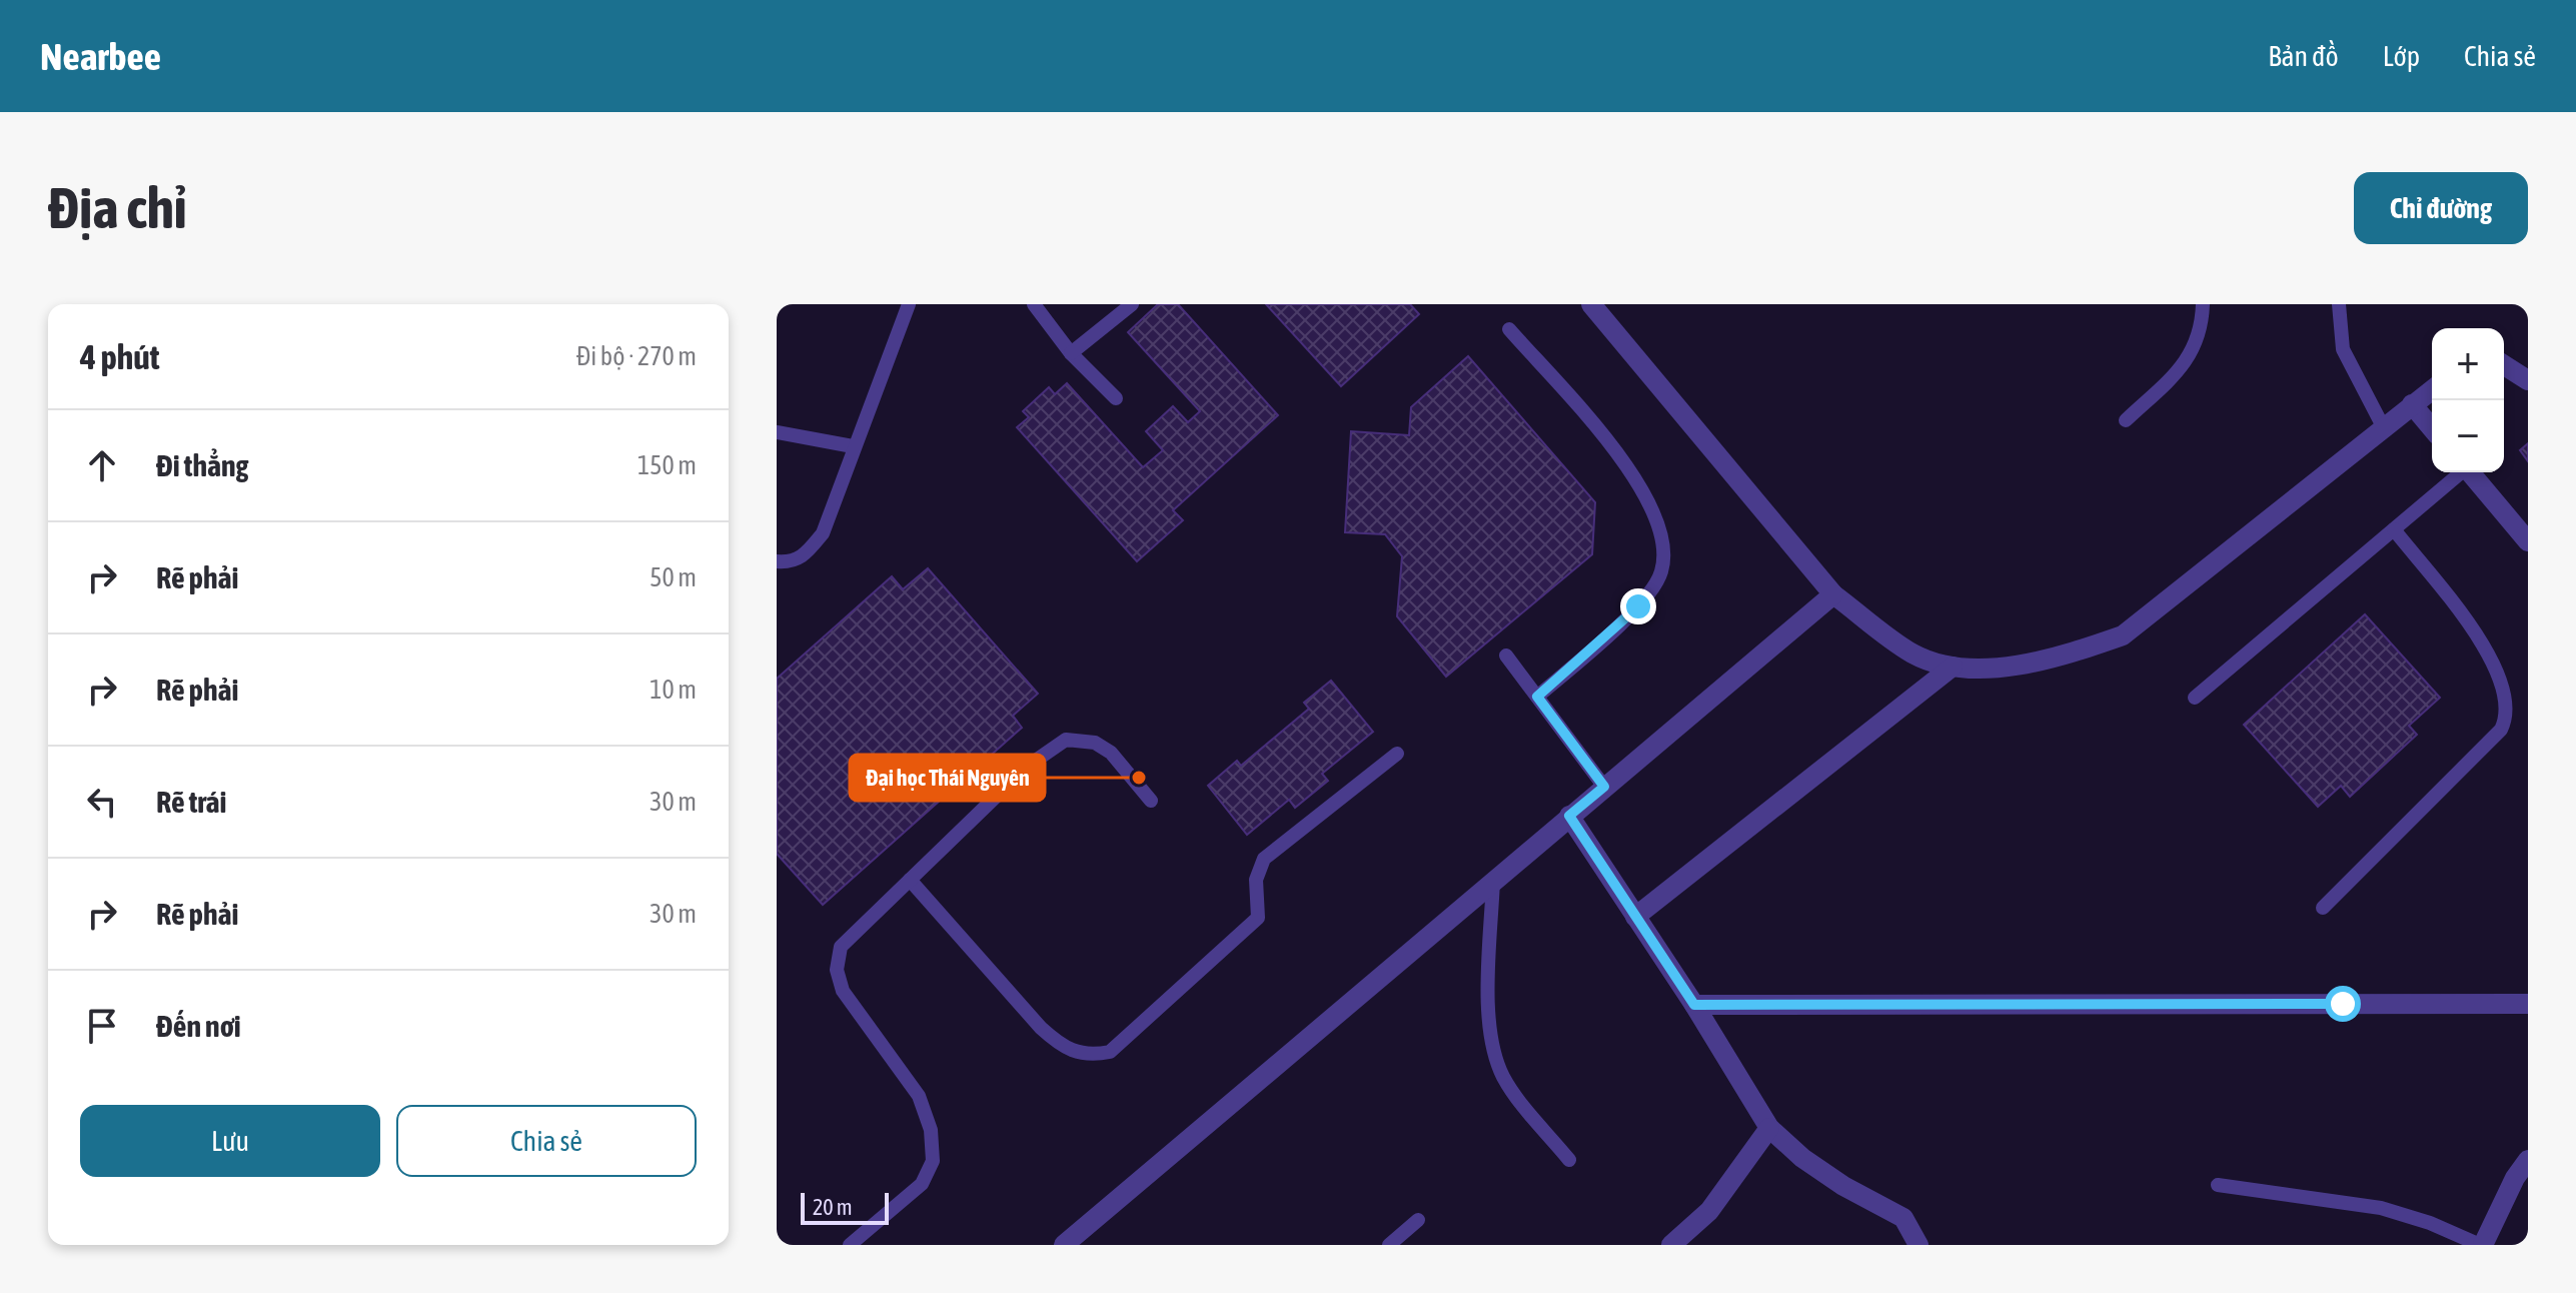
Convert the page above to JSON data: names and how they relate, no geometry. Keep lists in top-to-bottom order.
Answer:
{
  "places": ["Đại học Thái Nguyên"],
  "scale_bar": "20 m",
  "page": {
    "header": "Nearbee",
    "nav": ["Bản đồ", "Lớp", "Chia sẻ"],
    "buttons": [
      "Chỉ đường",
      ["Lưu", "Chia sẻ"]
    ],
    "title": "Địa chỉ",
    "heading": ["4 phút", "Đi bộ · 270 m"],
    "map_buttons": ["+", "−"],
    "list": [
      ["Đi thẳng", "150 m"],
      ["Rẽ phải", "50 m"],
      ["Rẽ phải", "10 m"],
      ["Rẽ trái", "30 m"],
      ["Rẽ phải", "30 m"],
      "Đến nơi"
    ],
    "scale": "20 m"
  }
}
